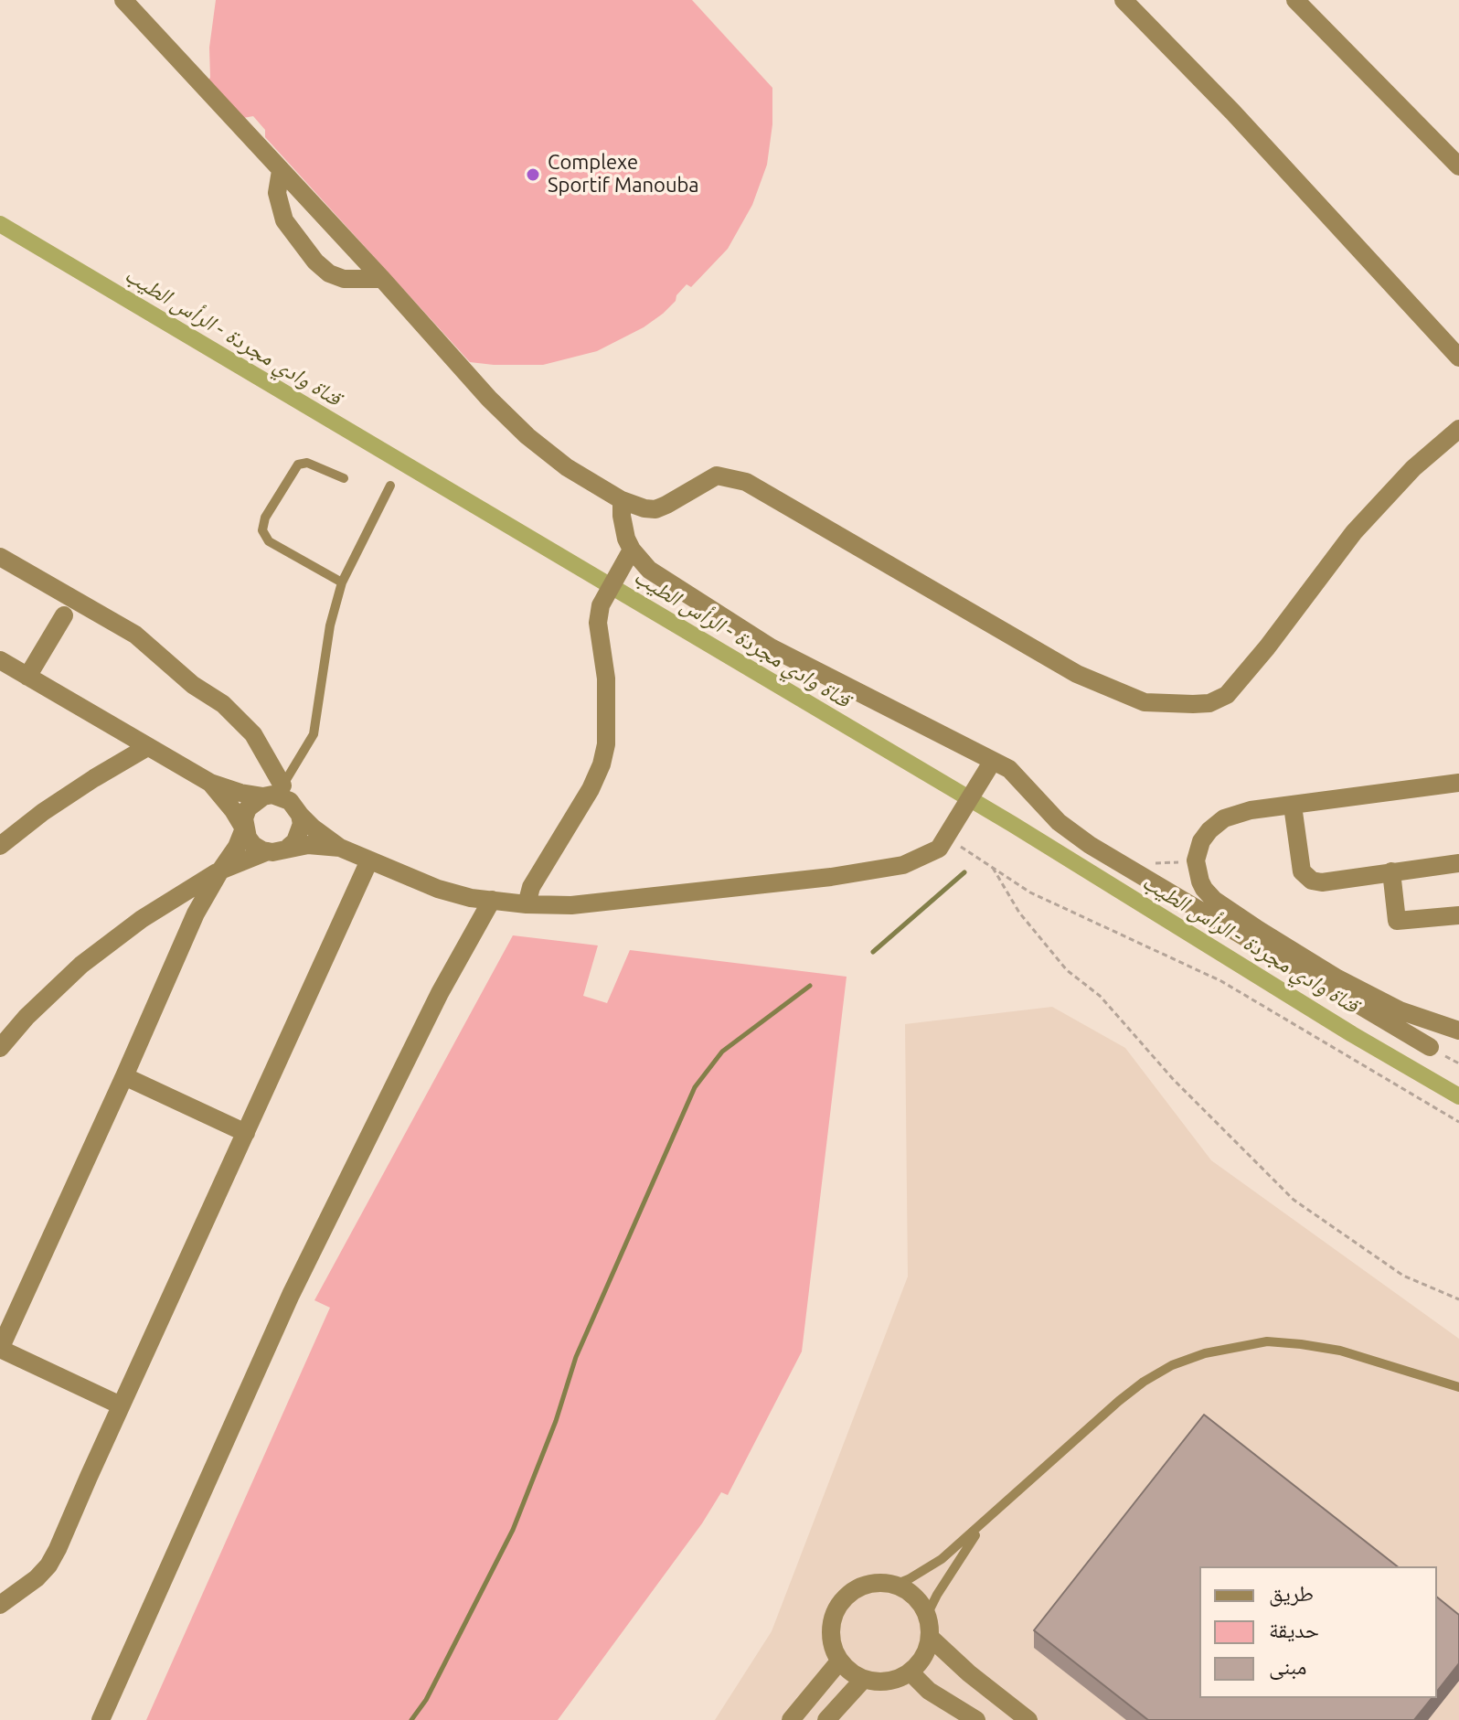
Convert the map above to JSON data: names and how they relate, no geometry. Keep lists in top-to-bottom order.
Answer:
{
  "water": ["قناة وادي مجردة - الرأس الطيب"],
  "places": ["Complexe Sportif Manouba"],
  "legend": ["طريق", "حديقة", "مبنى"]
}
